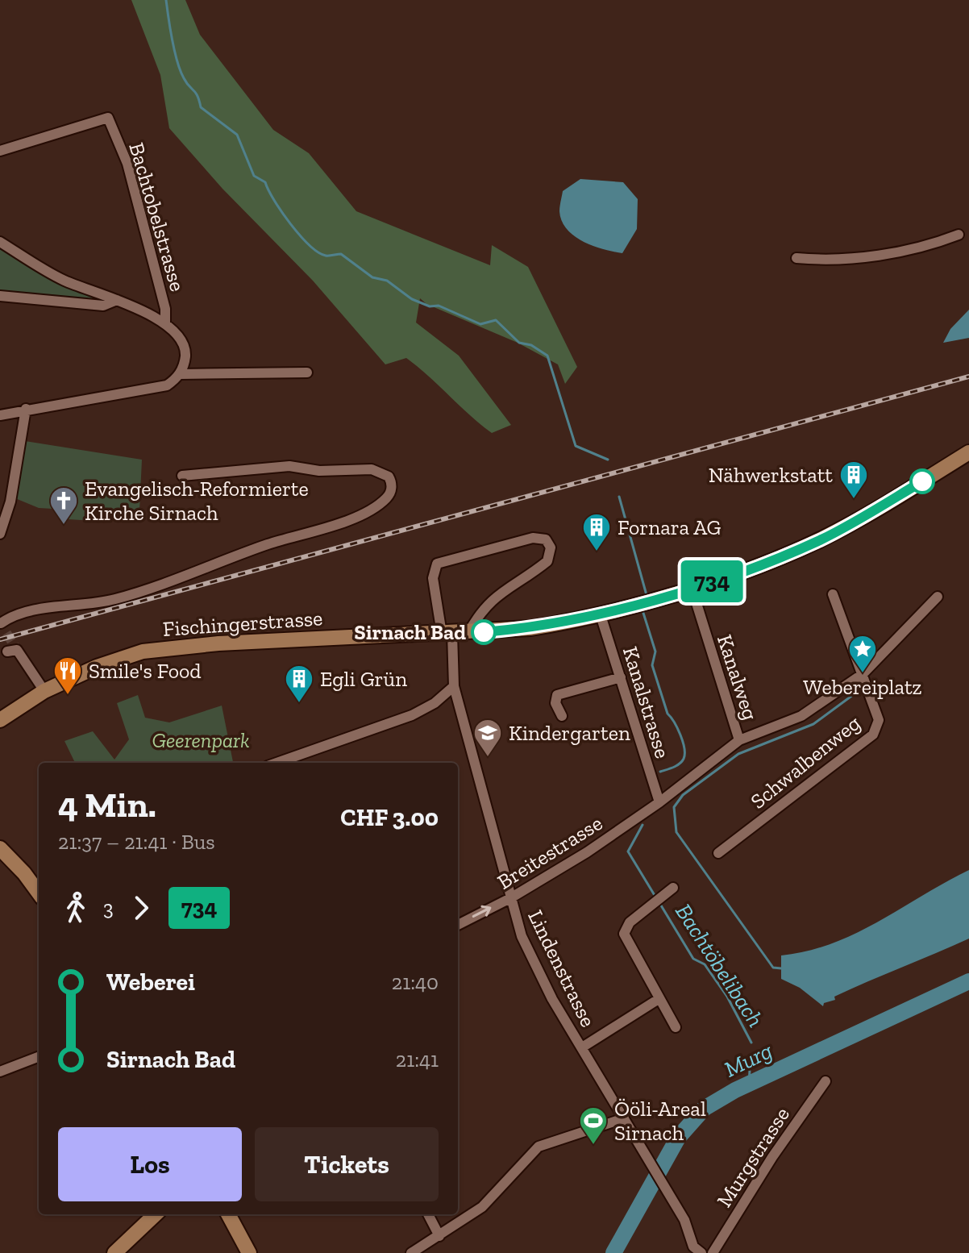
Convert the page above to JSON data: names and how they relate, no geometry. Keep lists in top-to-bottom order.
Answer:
{
  "streets": {
    "main road": ["Fischingerstrasse"],
    "street": [
      "Bachtobelstrasse",
      "Kanalweg",
      "Kanalstrasse",
      "Schwalbenweg",
      "Breitestrasse",
      "Lindenstrasse",
      "Murgstrasse"
    ]
  },
  "crossings": [
    ["Fischingerstrasse", "Kanalweg"],
    ["Fischingerstrasse", "Kanalstrasse"],
    ["Fischingerstrasse", "Lindenstrasse"],
    ["Kanalstrasse", "Breitestrasse"],
    ["Breitestrasse", "Lindenstrasse"]
  ],
  "water": ["Bachtöbelibach", "Murg"],
  "parks": ["Geerenpark"],
  "places": {
    "building": ["Nähwerkstatt", "Fornara AG", "Egli Grün"],
    "church": ["Evangelisch-Reformierte Kirche Sirnach"],
    "other": ["Sirnach Bad"],
    "place": ["Webereiplatz"],
    "restaurant": ["Smile's Food"],
    "school or university": ["Kindergarten"],
    "sports": ["Ööli-Areal Sirnach"]
  },
  "lines": ["bus line 734"],
  "page": {
    "on_map": "734",
    "heading": ["4 Min.", "21:37 – 21:41 · Bus", "CHF 3.00"],
    "legs": ["3", "734"],
    "list": [
      {
        "name": "Weberei",
        "value": "21:40"
      },
      {
        "name": "Sirnach Bad",
        "value": "21:41"
      }
    ],
    "buttons": ["Los", "Tickets"]
  }
}
